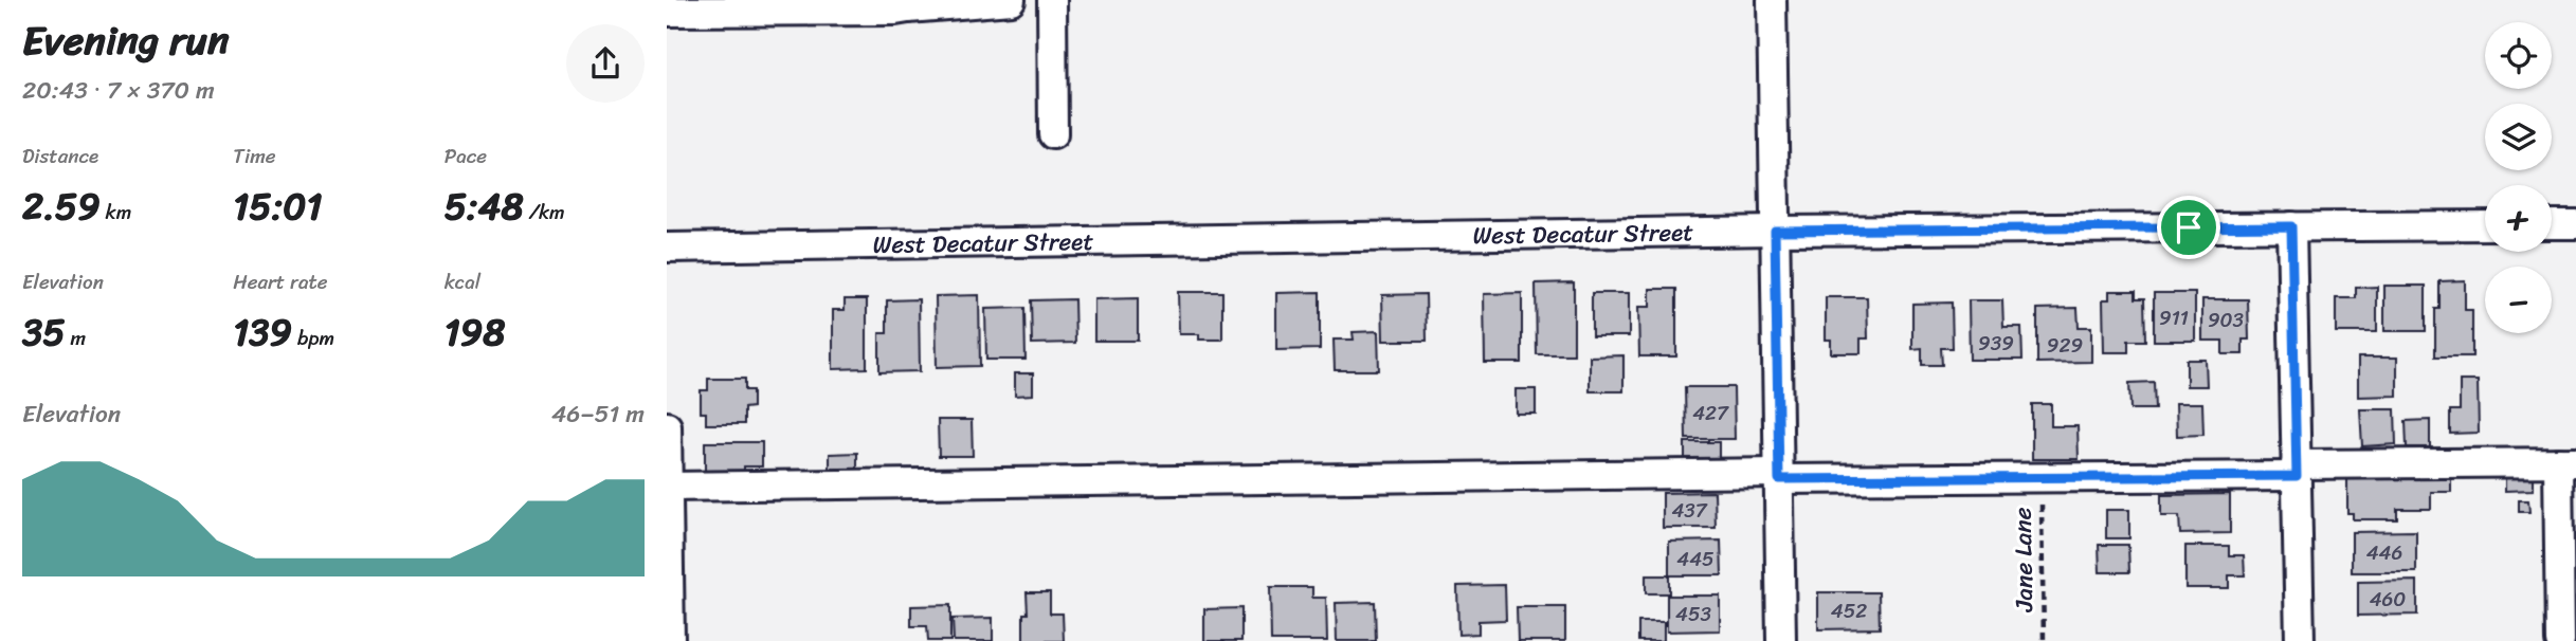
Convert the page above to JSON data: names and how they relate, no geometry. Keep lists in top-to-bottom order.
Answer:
{
  "streets": {
    "street": ["West Decatur Street"],
    "path": ["Jane Lane"]
  },
  "house_numbers": [
    "911",
    "903",
    "939",
    "929",
    "427",
    "437",
    "446",
    "445",
    "460",
    "452",
    "453"
  ],
  "page": {
    "heading": ["Evening run", "20:43 · 7 × 370 m"],
    "map_buttons": ["+", "−"],
    "stats": [
      ["Distance", "2.59 km"],
      ["Time", "15:01"],
      ["Pace", "5:48 /km"],
      ["Elevation", "35 m"],
      ["Heart rate", "139 bpm"],
      ["kcal", "198"]
    ],
    "chart": ["Elevation", "46–51 m"]
  }
}
